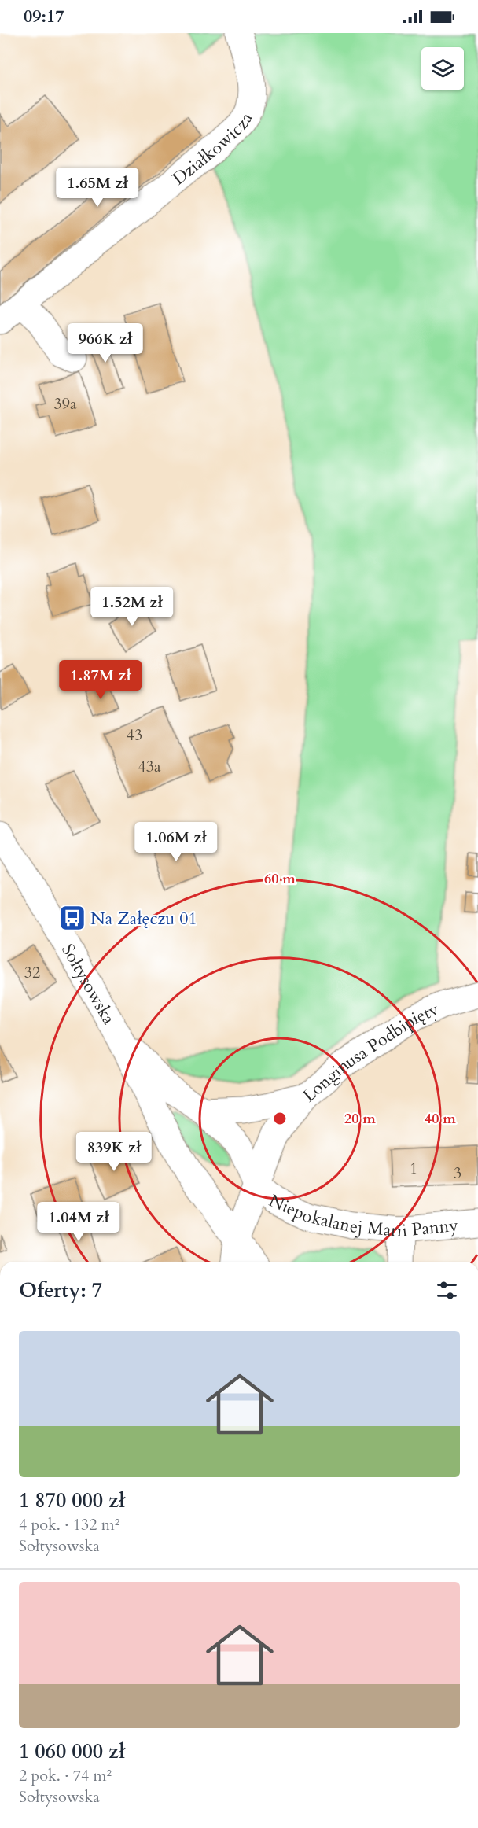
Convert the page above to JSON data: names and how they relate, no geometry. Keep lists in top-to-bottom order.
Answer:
{
  "streets": {
    "street": [
      "Działkowicza",
      "Sołtysowska",
      "Longinusa Podbipięty",
      "Niepokalanej Marii Panny"
    ]
  },
  "crossings": [
    ["Sołtysowska", "Longinusa Podbipięty"],
    ["Sołtysowska", "Niepokalanej Marii Panny"],
    ["Longinusa Podbipięty", "Niepokalanej Marii Panny"]
  ],
  "places": {
    "bus stop": ["Na Załęczu 01"]
  },
  "house_numbers": [
    "39a",
    "43",
    "43a",
    "32",
    "1",
    "3"
  ],
  "page": {
    "status": "09:17",
    "price": [
      "1.65M zł",
      "966K zł",
      "1.52M zł",
      "1.87M zł",
      "1.06M zł",
      "839K zł",
      "1.04M zł"
    ],
    "heading": "Oferty: 7",
    "list": [
      {
        "name": "1 870 000 zł",
        "note": "4 pok. · 132 m² · Sołtysowska"
      },
      {
        "name": "1 060 000 zł",
        "note": "2 pok. · 74 m² · Sołtysowska"
      }
    ]
  },
  "rings": ["60 m", "20 m", "40 m"]
}
